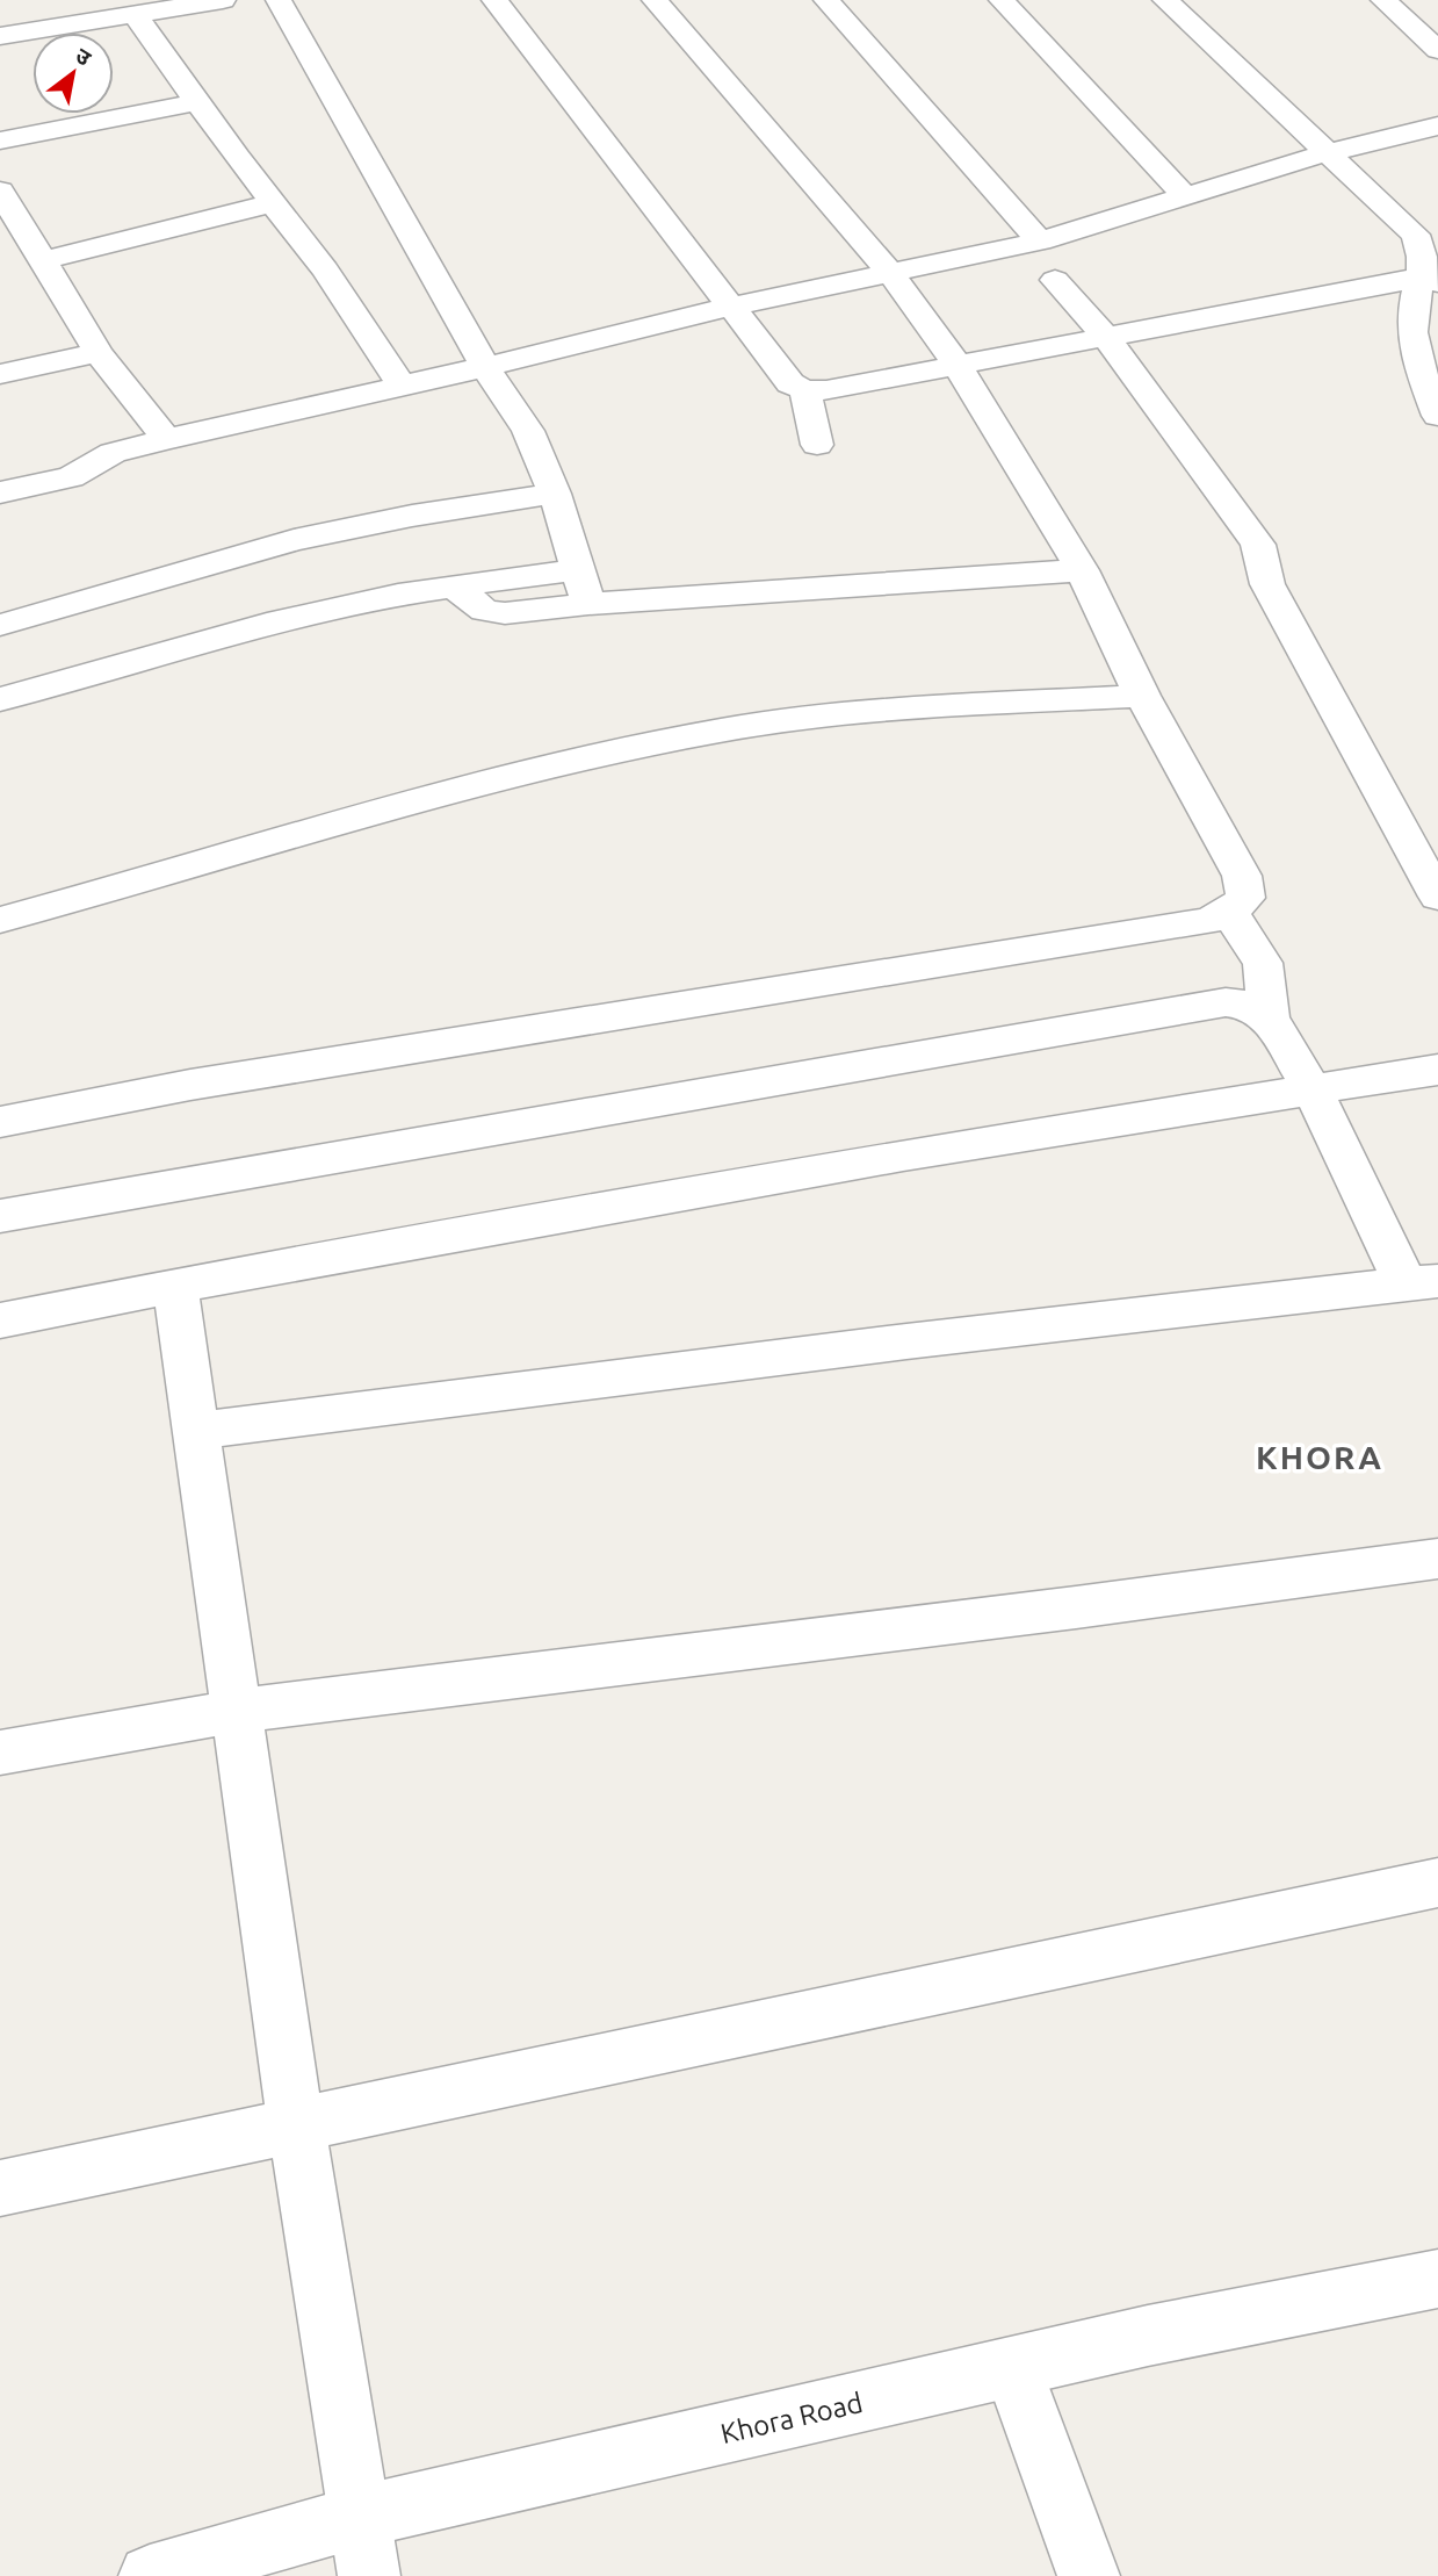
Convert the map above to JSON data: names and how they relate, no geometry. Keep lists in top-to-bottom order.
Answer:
{
  "streets": {
    "street": ["Khora Road"]
  },
  "districts": ["KHORA"],
  "north": "top right"
}
